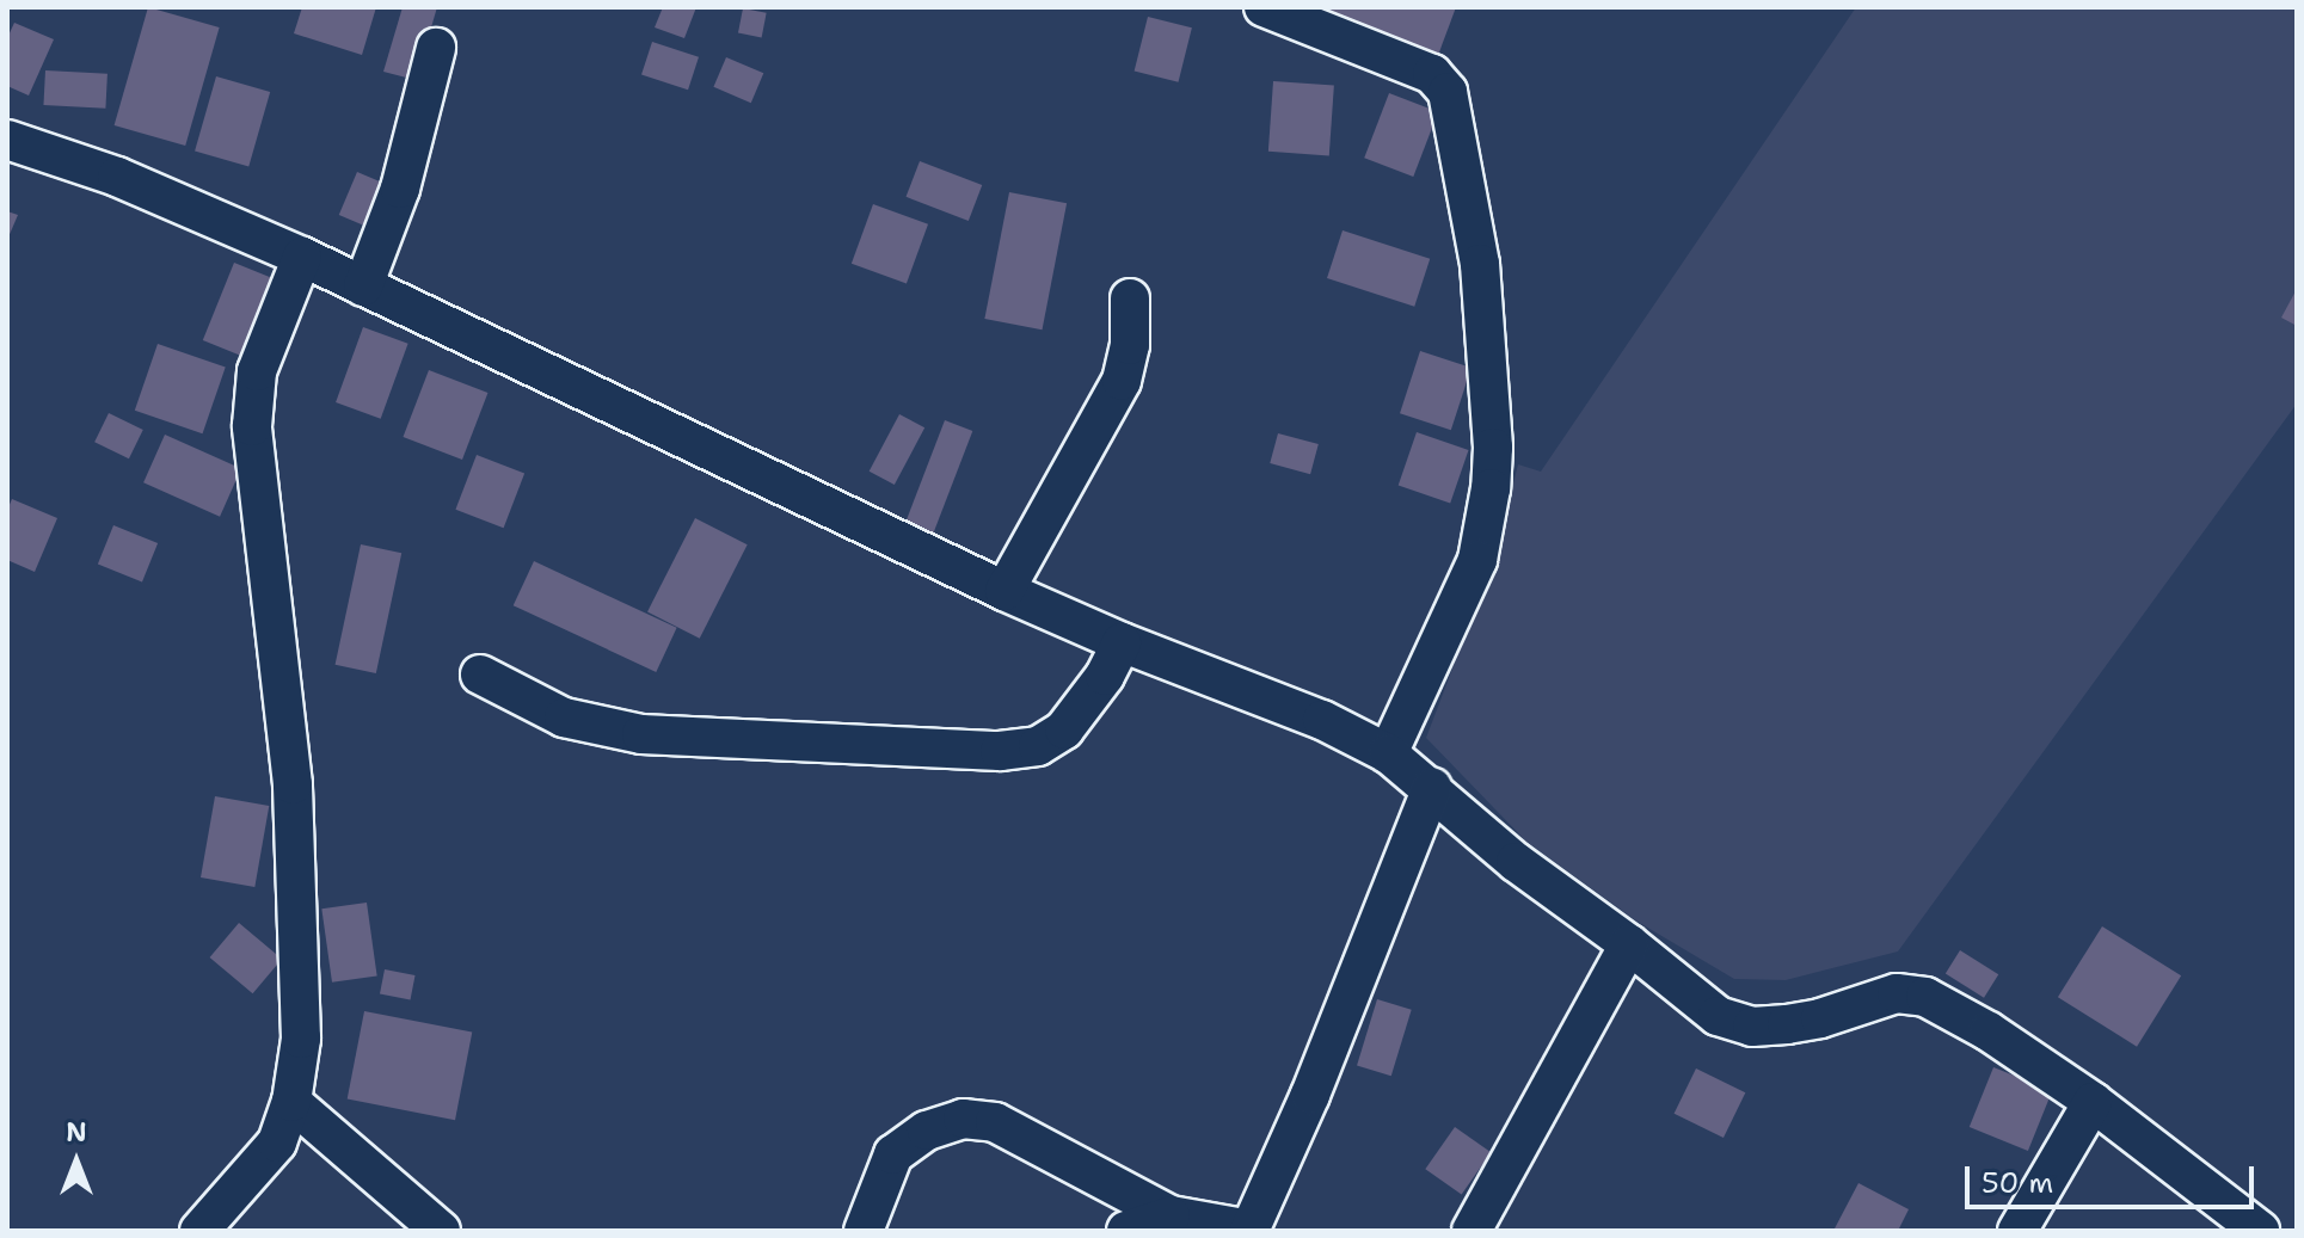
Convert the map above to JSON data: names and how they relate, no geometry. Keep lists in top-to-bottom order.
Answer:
{
  "scale_bar": "50 m",
  "north": "top"
}
